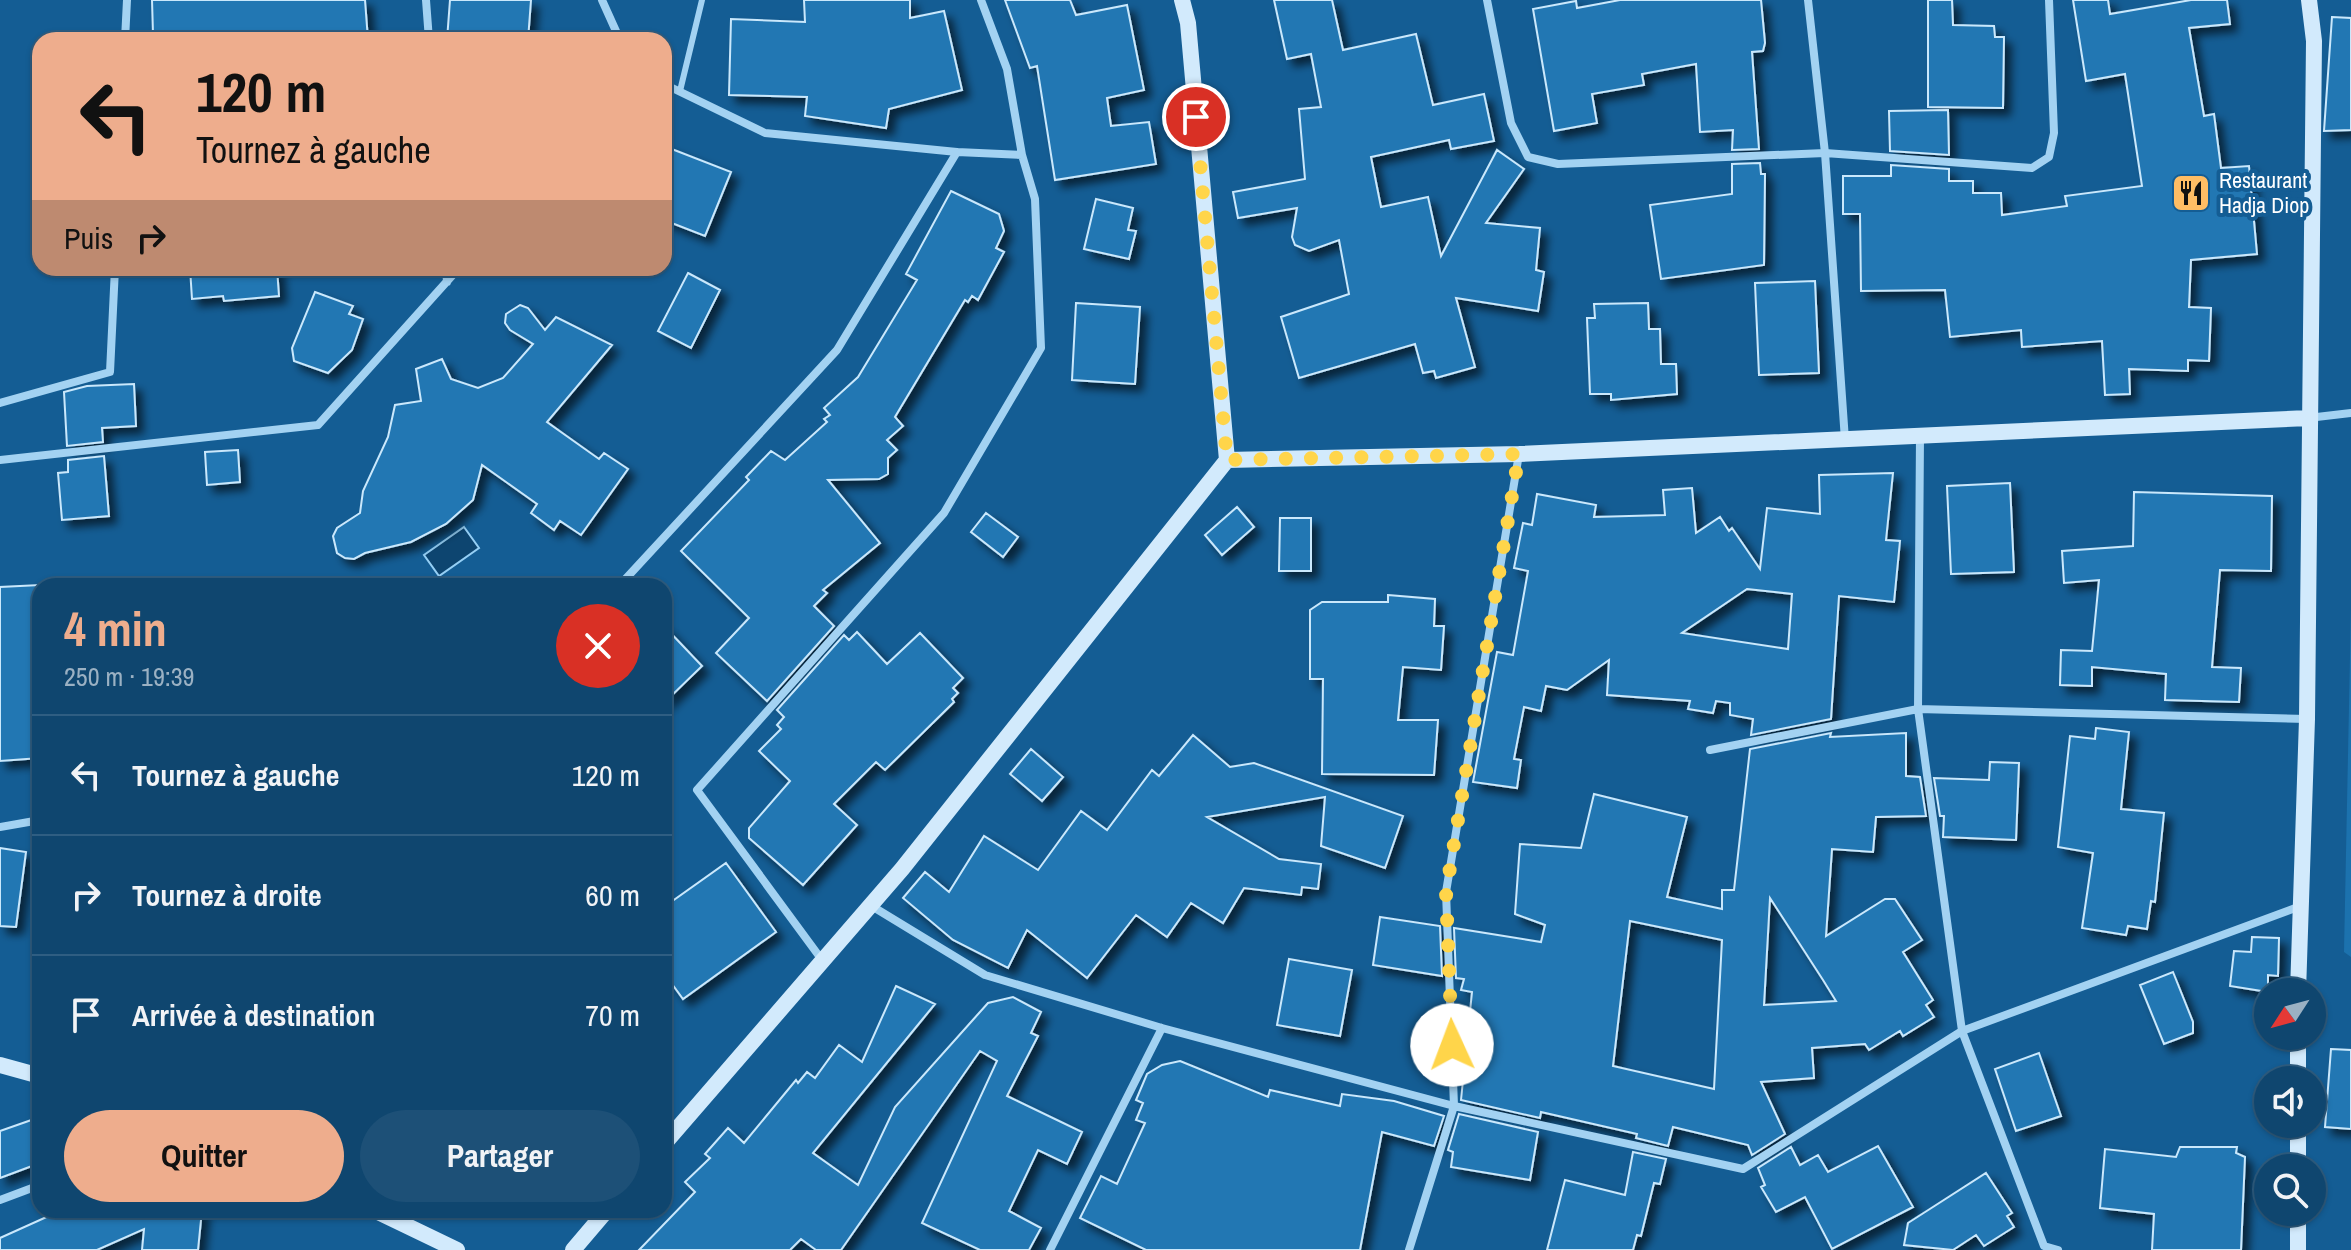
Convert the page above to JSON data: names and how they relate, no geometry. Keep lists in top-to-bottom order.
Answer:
{
  "places": {
    "restaurant": ["Restaurant Hadja Diop"]
  },
  "north": "bottom left",
  "page": {
    "turn": ["120 m", "Tournez à gauche"],
    "then": "Puis",
    "heading": ["4 min", "250 m · 19:39"],
    "list": [
      {
        "name": "Tournez à gauche",
        "value": "120 m"
      },
      {
        "name": "Tournez à droite",
        "value": "60 m"
      },
      {
        "name": "Arrivée à destination",
        "value": "70 m"
      }
    ],
    "buttons": ["Quitter", "Partager"]
  }
}
